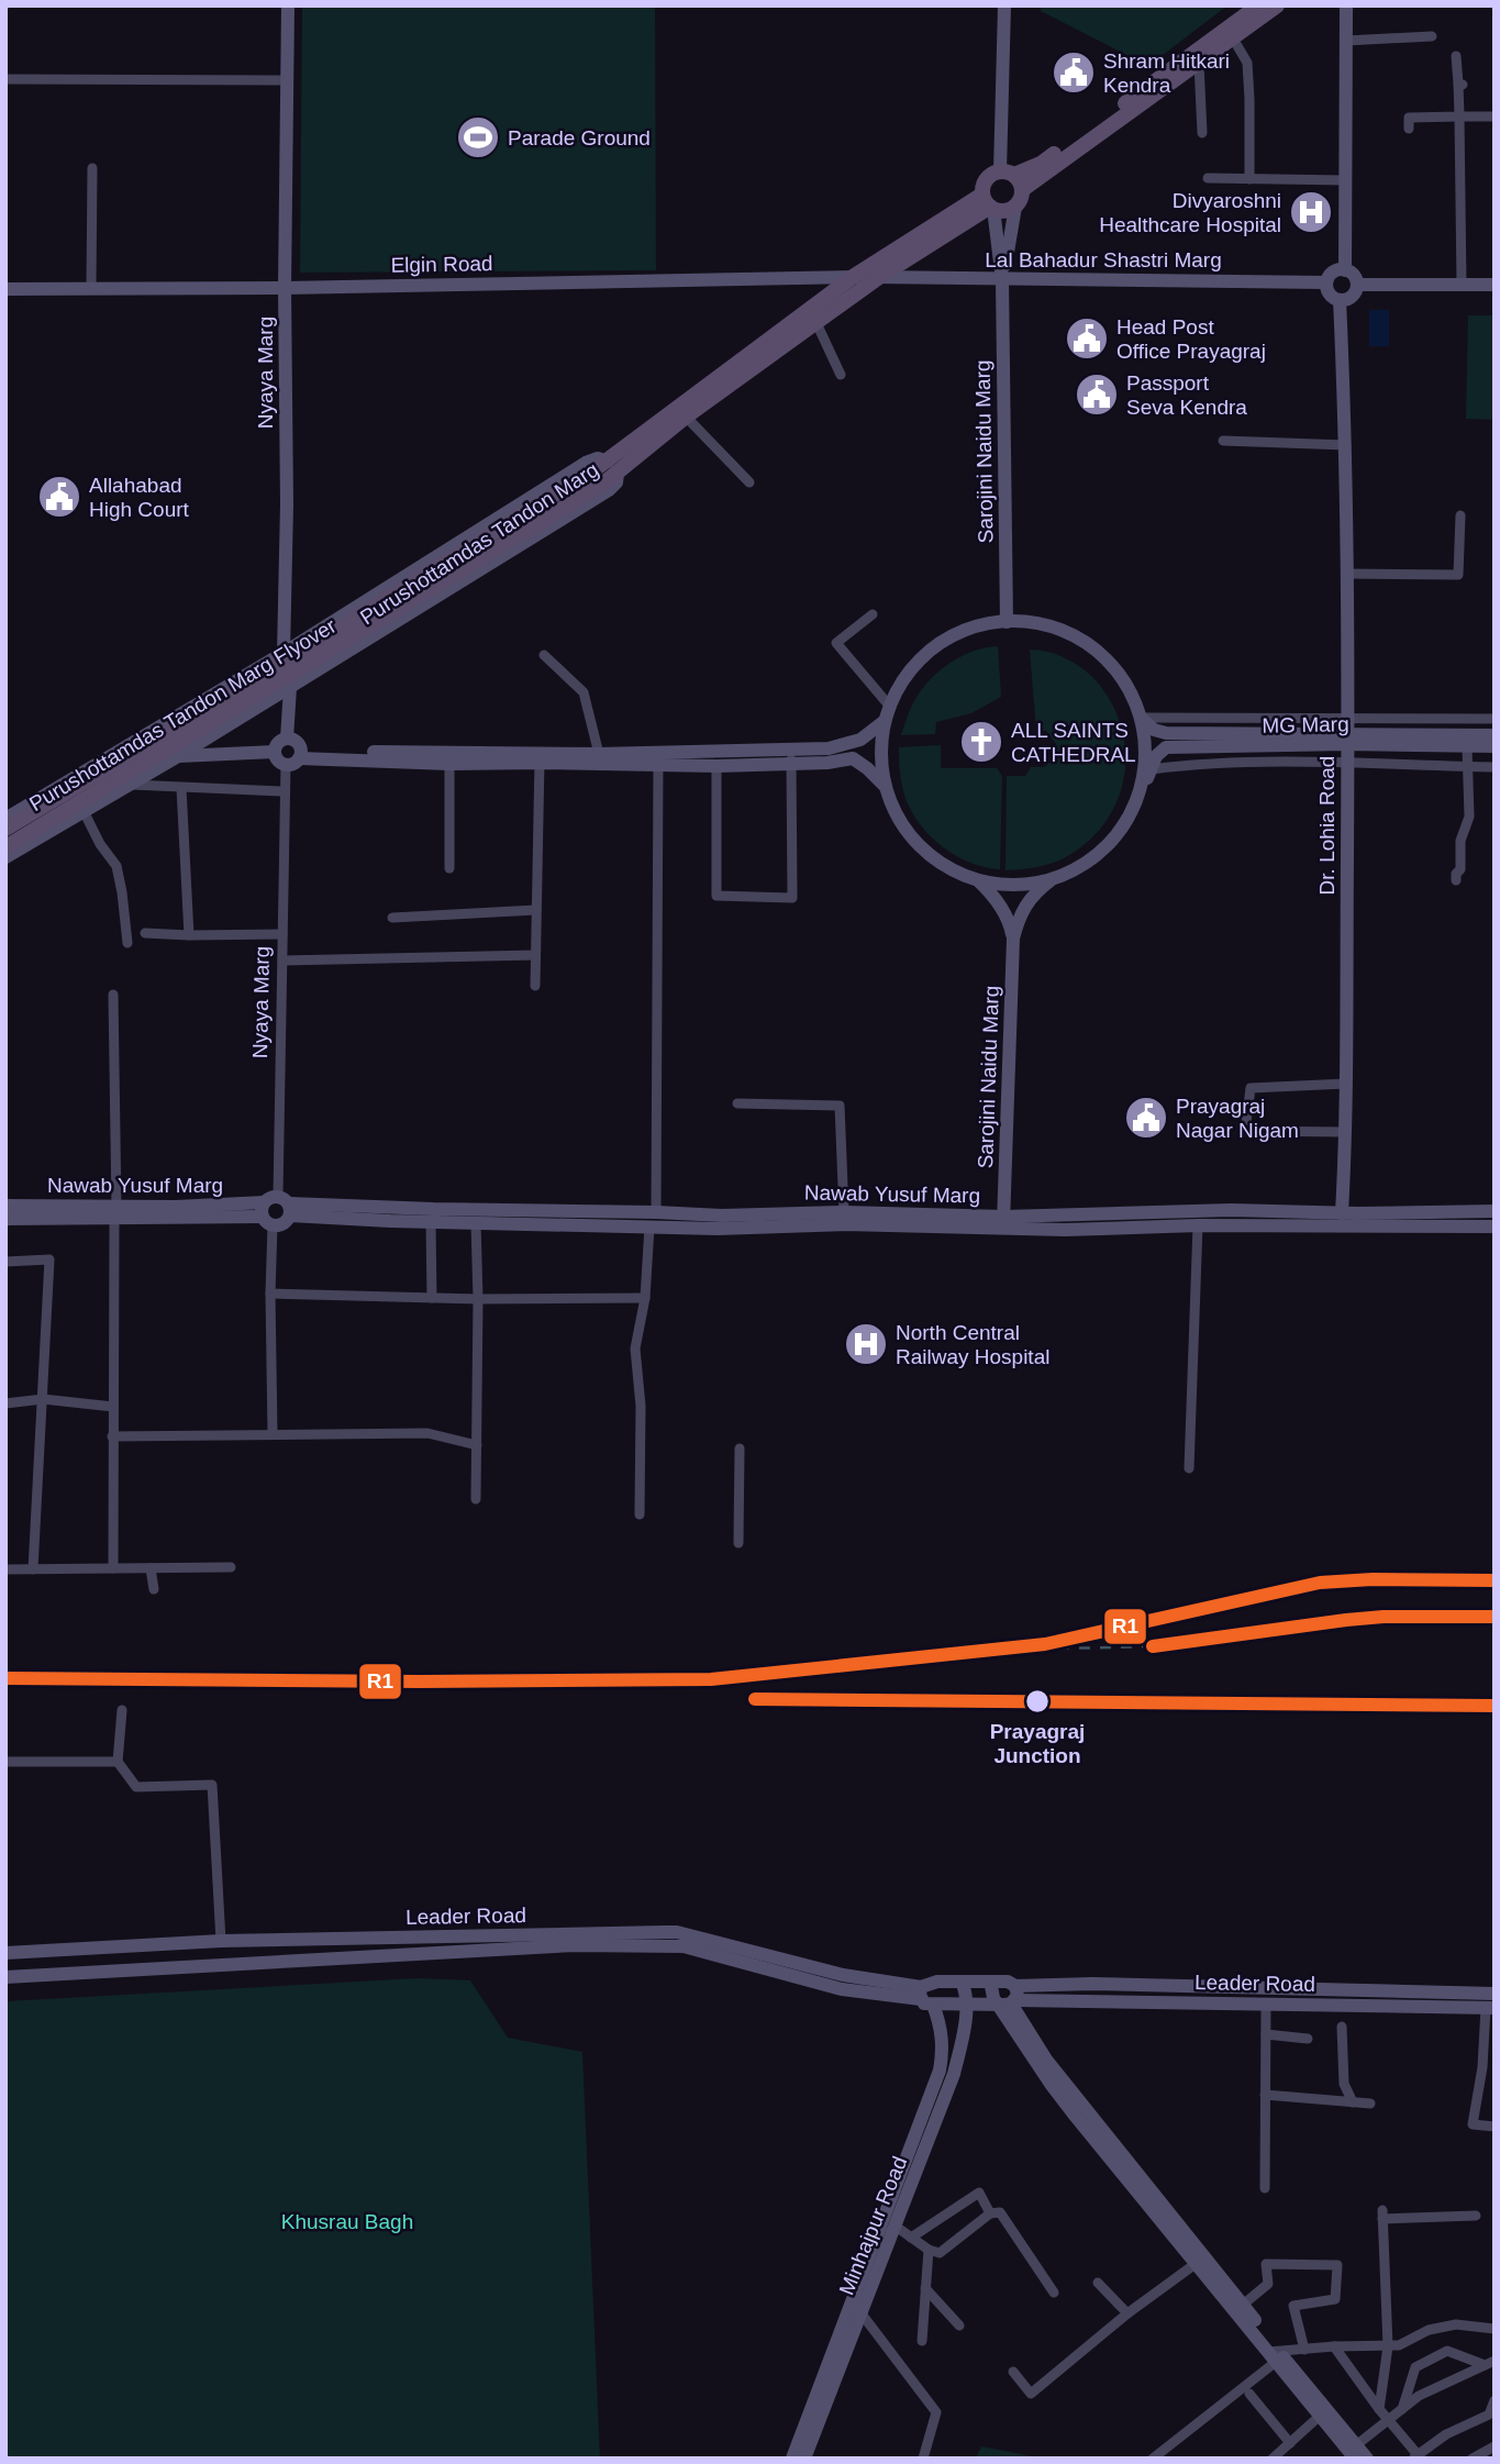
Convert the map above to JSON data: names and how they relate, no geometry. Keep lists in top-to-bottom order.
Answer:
{
  "streets": {
    "main road": [
      "Lal Bahadur Shastri Marg",
      "Elgin Road",
      "Nyaya Marg",
      "Sarojini Naidu Marg",
      "Purushottamdas Tandon Marg",
      "Purushottamdas Tandon Marg Flyover",
      "MG Marg",
      "Dr. Lohia Road",
      "Nawab Yusuf Marg",
      "Leader Road",
      "Minhajpur Road"
    ]
  },
  "crossings": [
    ["Lal Bahadur Shastri Marg", "Elgin Road"],
    ["Lal Bahadur Shastri Marg", "Sarojini Naidu Marg"],
    ["Lal Bahadur Shastri Marg", "Purushottamdas Tandon Marg"],
    ["Lal Bahadur Shastri Marg", "Dr. Lohia Road"],
    ["Elgin Road", "Nyaya Marg"],
    ["Elgin Road", "Purushottamdas Tandon Marg"],
    ["Nyaya Marg", "Purushottamdas Tandon Marg"],
    ["Nyaya Marg", "Nawab Yusuf Marg"],
    ["Sarojini Naidu Marg", "Purushottamdas Tandon Marg"],
    ["Sarojini Naidu Marg", "MG Marg"],
    ["Sarojini Naidu Marg", "Nawab Yusuf Marg"],
    ["Purushottamdas Tandon Marg", "Purushottamdas Tandon Marg Flyover"],
    ["MG Marg", "Dr. Lohia Road"],
    ["Dr. Lohia Road", "Nawab Yusuf Marg"],
    ["Leader Road", "Minhajpur Road"]
  ],
  "parks": ["Khusrau Bagh"],
  "places": {
    "public building": [
      "Shram Hitkari Kendra",
      "Head Post Office Prayagraj",
      "Passport Seva Kendra",
      "Allahabad High Court",
      "Prayagraj Nagar Nigam"
    ],
    "sports": ["Parade Ground"],
    "hospital": ["Divyaroshni Healthcare Hospital", "North Central Railway Hospital"],
    "church": ["ALL SAINTS CATHEDRAL"],
    "other": ["Prayagraj Junction"]
  },
  "lines": ["transit line R1"]
}
